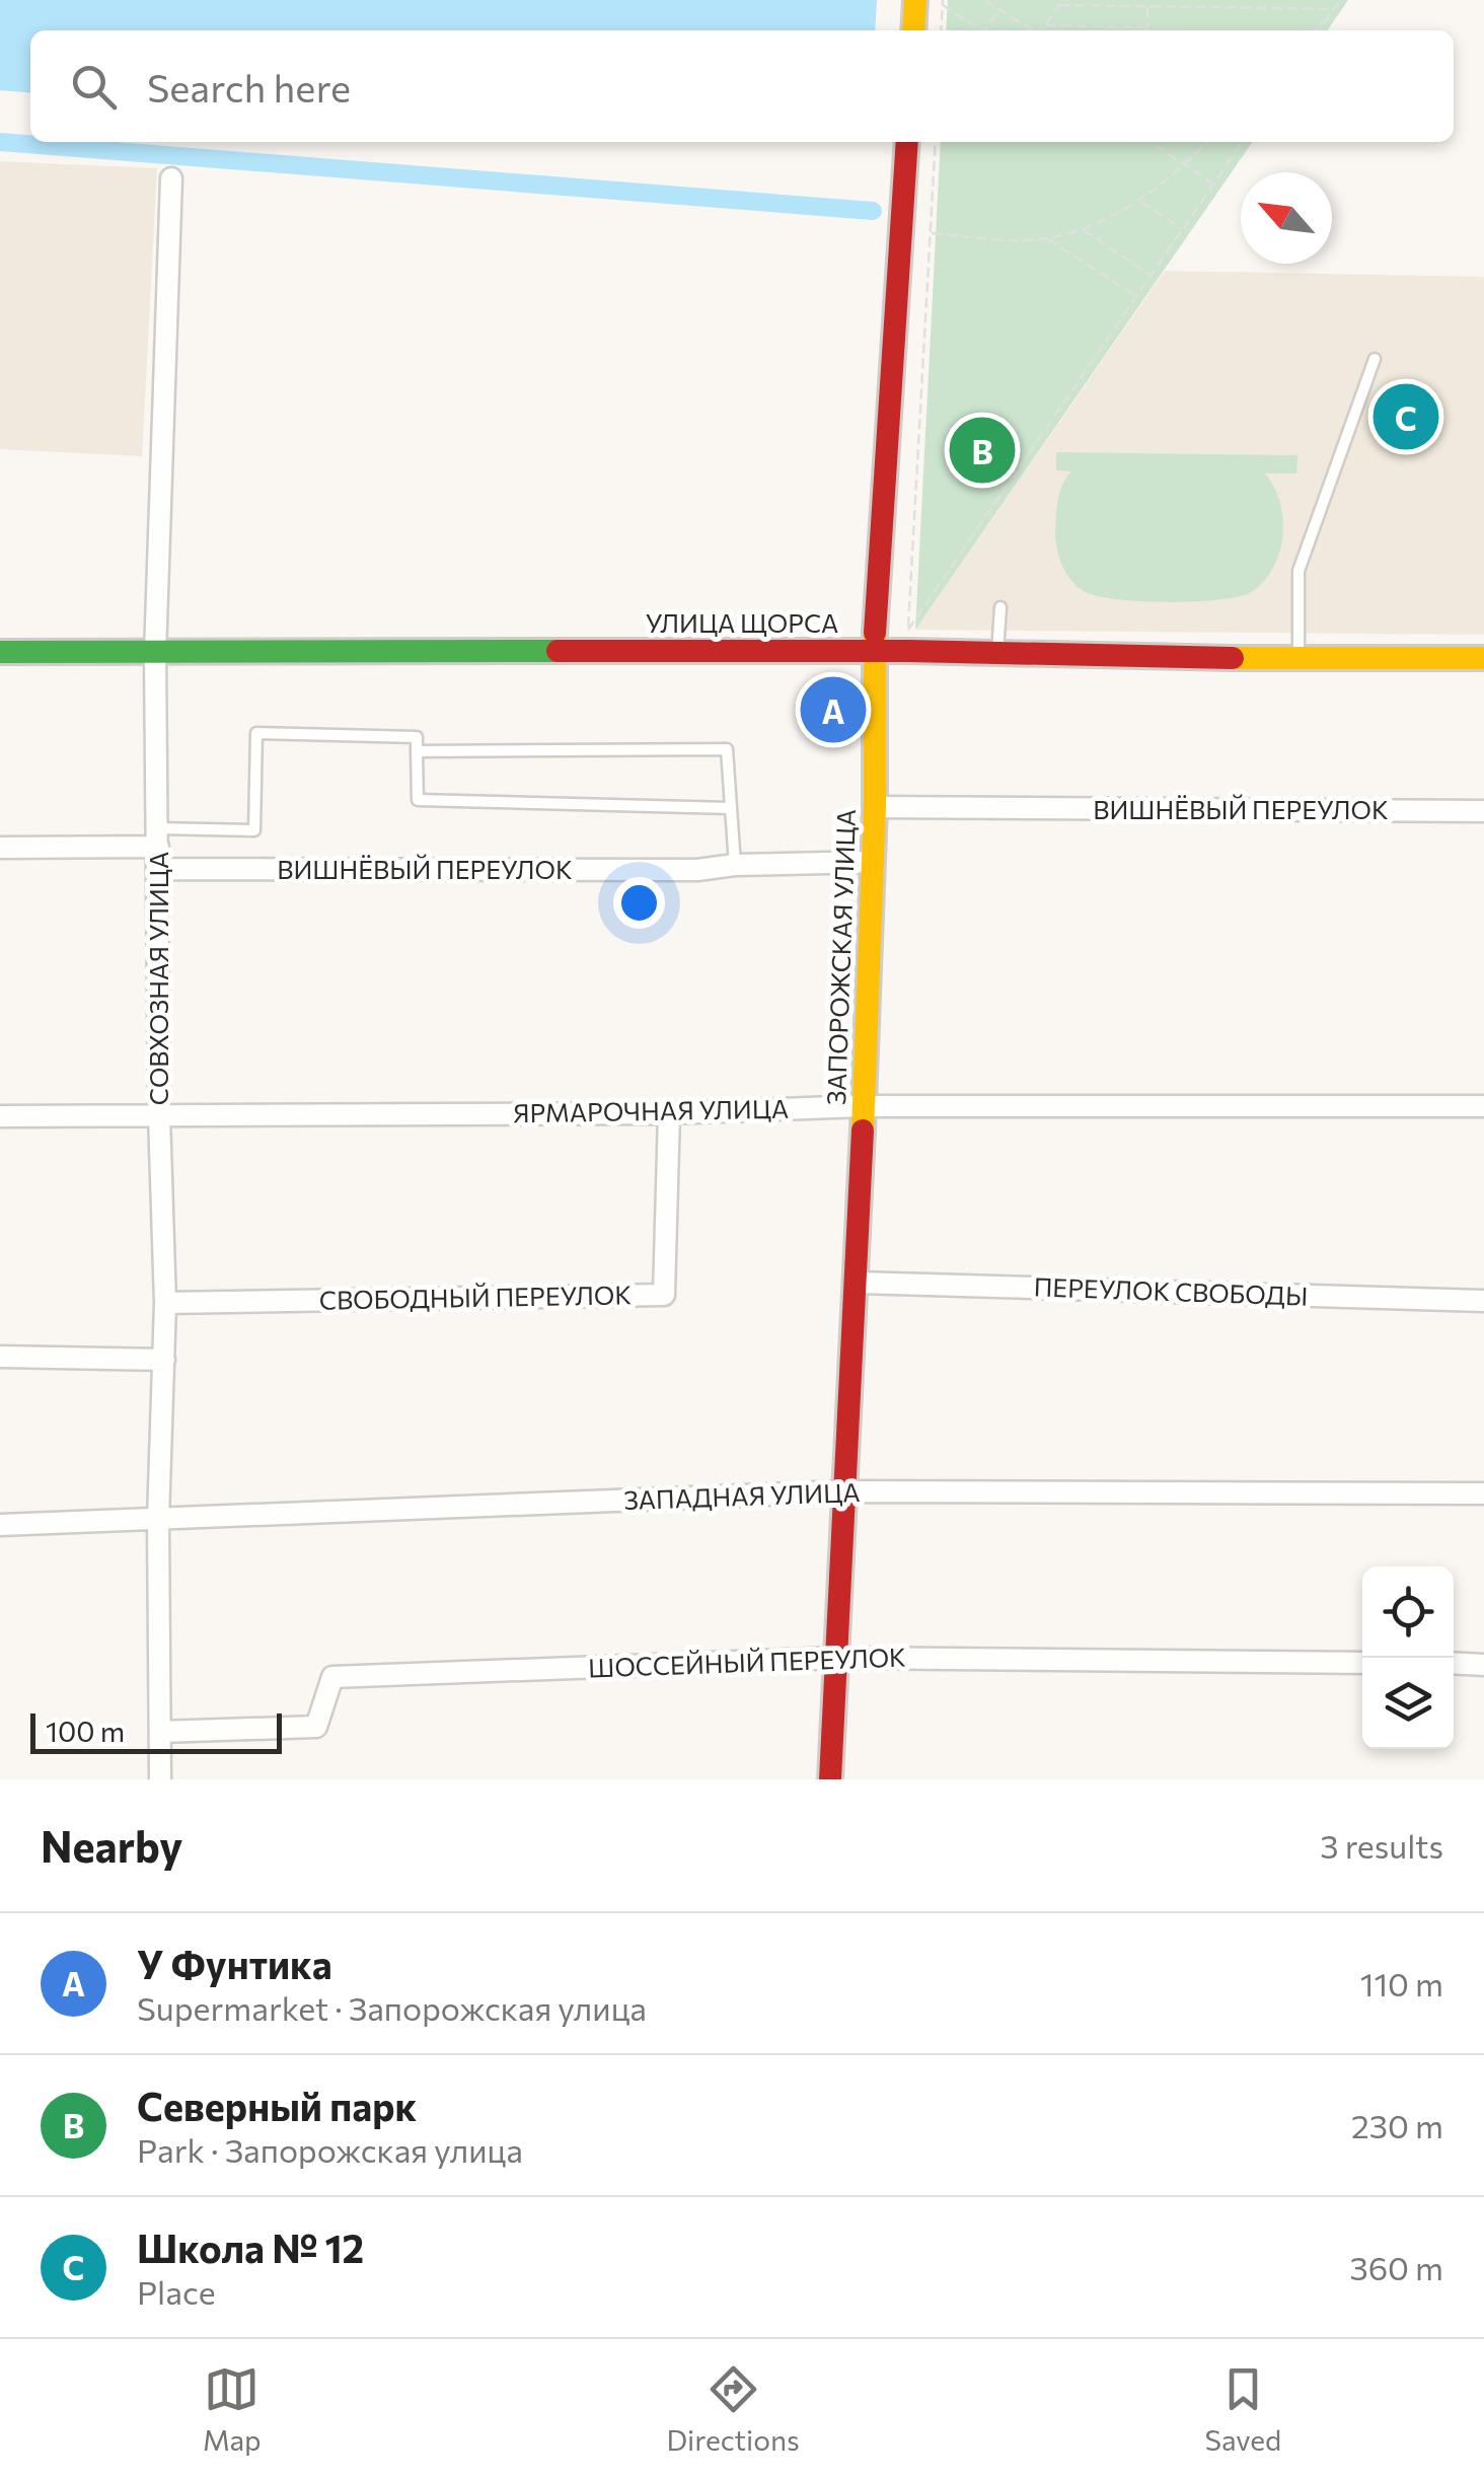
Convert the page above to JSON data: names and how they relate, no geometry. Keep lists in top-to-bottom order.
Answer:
{
  "streets": {
    "street": [
      "УЛИЦА ЩОРСА",
      "ВИШНЁВЫЙ ПЕРЕУЛОК",
      "ЗАПОРОЖСКАЯ УЛИЦА",
      "СОВХОЗНАЯ УЛИЦА",
      "ЯРМАРОЧНАЯ УЛИЦА",
      "ПЕРЕУЛОК СВОБОДЫ",
      "СВОБОДНЫЙ ПЕРЕУЛОК",
      "ЗАПАДНАЯ УЛИЦА",
      "ШОССЕЙНЫЙ ПЕРЕУЛОК"
    ]
  },
  "crossings": [
    ["УЛИЦА ЩОРСА", "ЗАПОРОЖСКАЯ УЛИЦА"],
    ["УЛИЦА ЩОРСА", "СОВХОЗНАЯ УЛИЦА"],
    ["ВИШНЁВЫЙ ПЕРЕУЛОК", "ЗАПОРОЖСКАЯ УЛИЦА"],
    ["ВИШНЁВЫЙ ПЕРЕУЛОК", "СОВХОЗНАЯ УЛИЦА"],
    ["ЗАПОРОЖСКАЯ УЛИЦА", "ЯРМАРОЧНАЯ УЛИЦА"],
    ["ЗАПОРОЖСКАЯ УЛИЦА", "ПЕРЕУЛОК СВОБОДЫ"],
    ["ЗАПОРОЖСКАЯ УЛИЦА", "ЗАПАДНАЯ УЛИЦА"],
    ["ЗАПОРОЖСКАЯ УЛИЦА", "ШОССЕЙНЫЙ ПЕРЕУЛОК"],
    ["СОВХОЗНАЯ УЛИЦА", "ЯРМАРОЧНАЯ УЛИЦА"],
    ["СОВХОЗНАЯ УЛИЦА", "СВОБОДНЫЙ ПЕРЕУЛОК"],
    ["СОВХОЗНАЯ УЛИЦА", "ЗАПАДНАЯ УЛИЦА"],
    ["СОВХОЗНАЯ УЛИЦА", "ШОССЕЙНЫЙ ПЕРЕУЛОК"],
    ["ЯРМАРОЧНАЯ УЛИЦА", "СВОБОДНЫЙ ПЕРЕУЛОК"]
  ],
  "scale_bar": "100 m",
  "north": "top left",
  "page": {
    "search": "Search here",
    "pins": ["C", "B", "A"],
    "scale": "100 m",
    "heading": ["Nearby", "3 results"],
    "list": [
      {
        "mark": "A",
        "name": "У Фунтика",
        "note": "Supermarket · Запорожская улица",
        "value": "110 m"
      },
      {
        "mark": "B",
        "name": "Северный парк",
        "note": "Park · Запорожская улица",
        "value": "230 m"
      },
      {
        "mark": "C",
        "name": "Школа № 12",
        "note": "Place",
        "value": "360 m"
      }
    ],
    "nav": ["Map", "Directions", "Saved"]
  }
}
